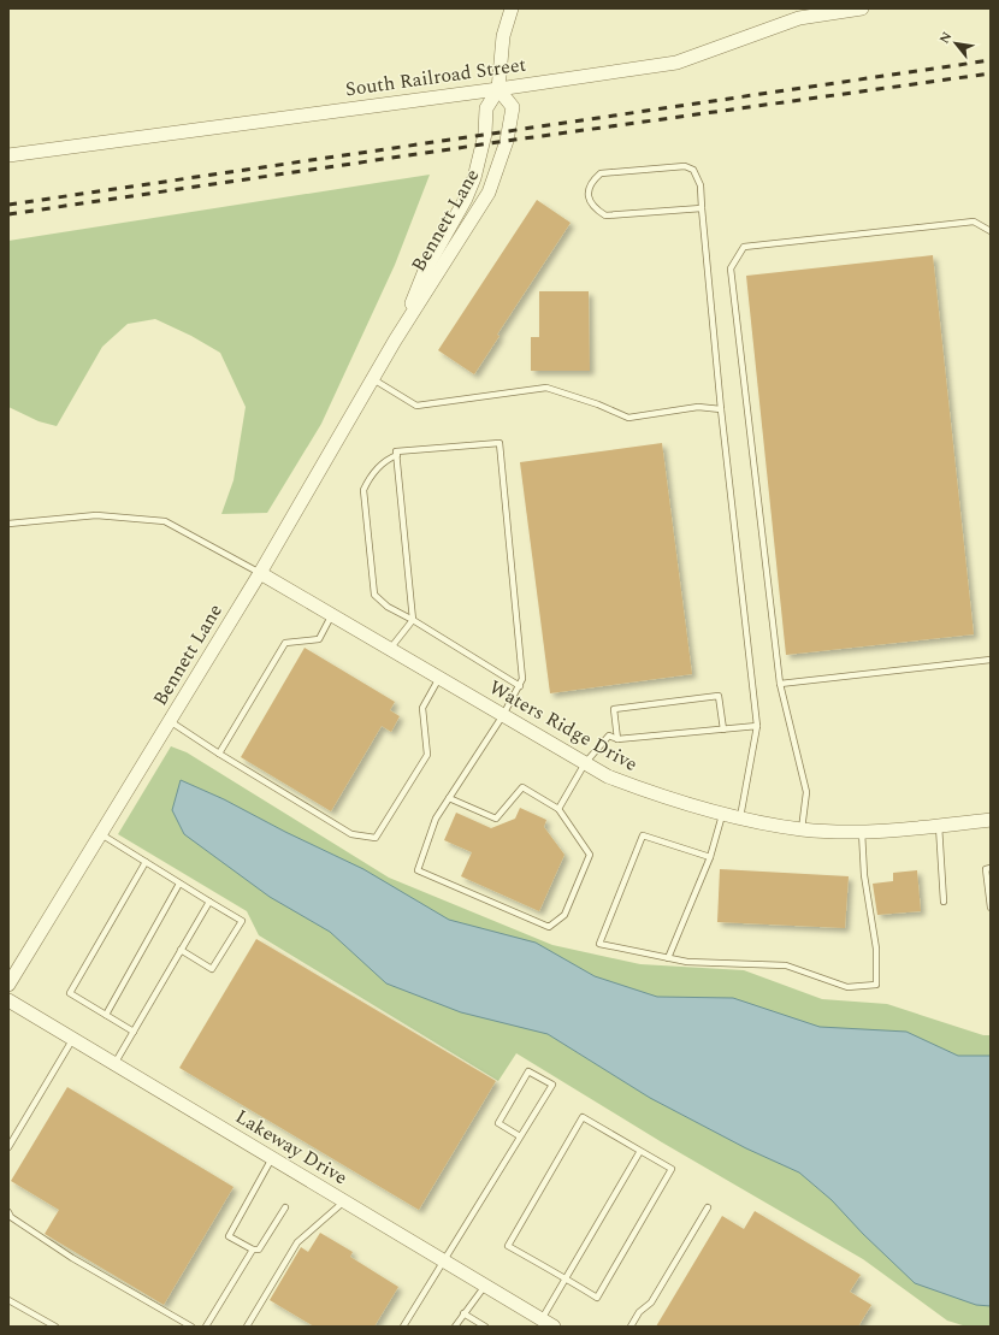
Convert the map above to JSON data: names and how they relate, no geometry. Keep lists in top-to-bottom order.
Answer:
{
  "streets": {
    "street": [
      "South Railroad Street",
      "Bennett Lane",
      "Waters Ridge Drive",
      "Lakeway Drive"
    ]
  },
  "crossings": [
    ["South Railroad Street", "Bennett Lane"],
    ["Bennett Lane", "Waters Ridge Drive"]
  ],
  "north": "top left"
}
